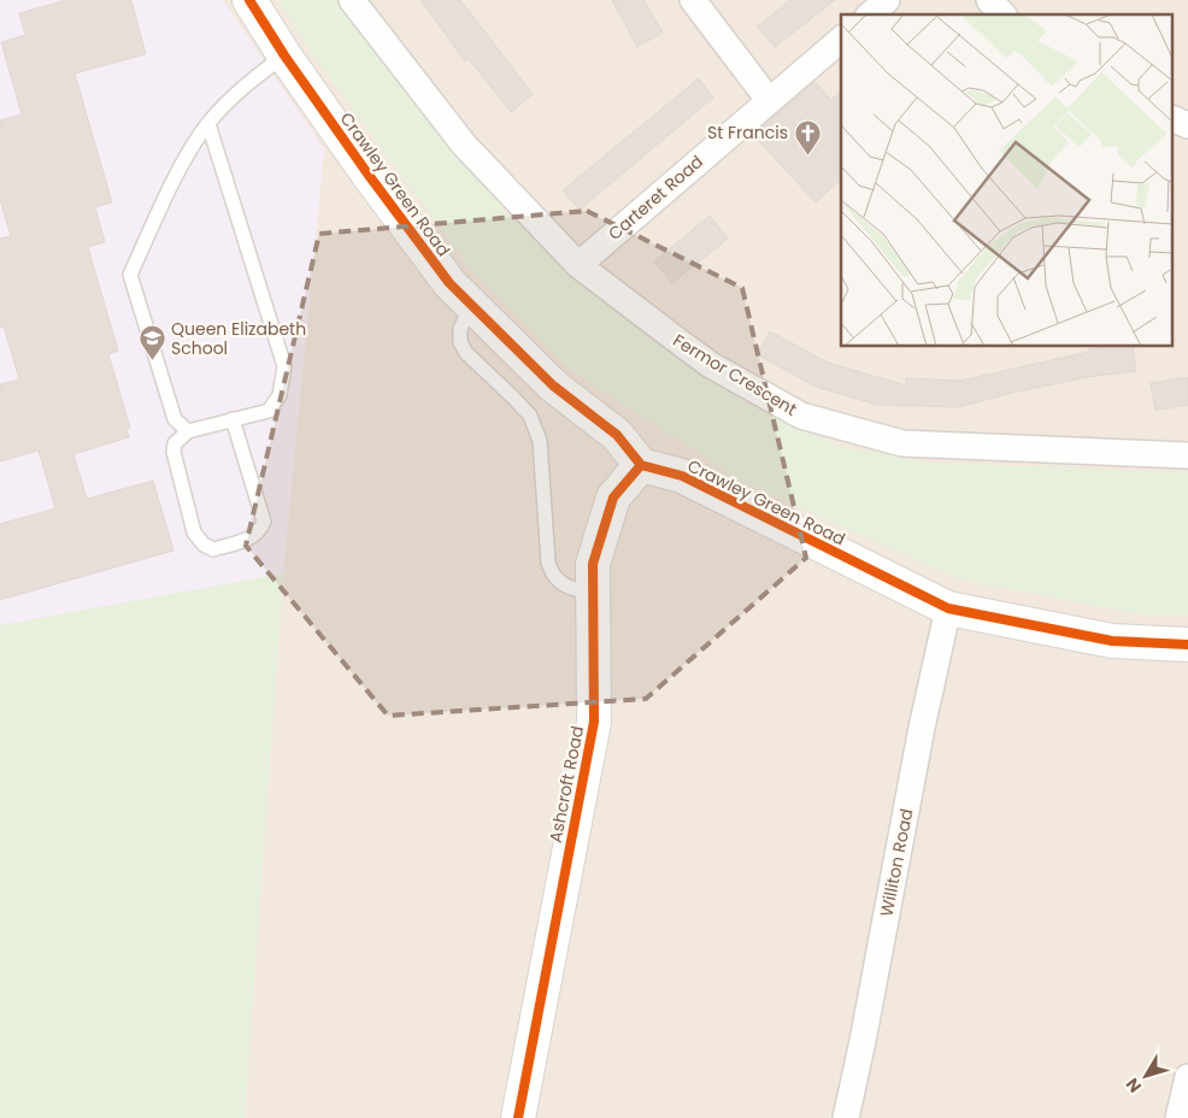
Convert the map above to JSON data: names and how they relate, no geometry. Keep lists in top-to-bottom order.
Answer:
{
  "streets": {
    "street": [
      "Crawley Green Road",
      "Carteret Road",
      "Fermor Crescent",
      "Ashcroft Road",
      "Williton Road"
    ]
  },
  "crossings": [
    ["Crawley Green Road", "Ashcroft Road"],
    ["Crawley Green Road", "Williton Road"],
    ["Carteret Road", "Fermor Crescent"]
  ],
  "places": {
    "church": ["St Francis"],
    "school or university": ["Queen Elizabeth School"]
  },
  "north": "bottom left"
}
